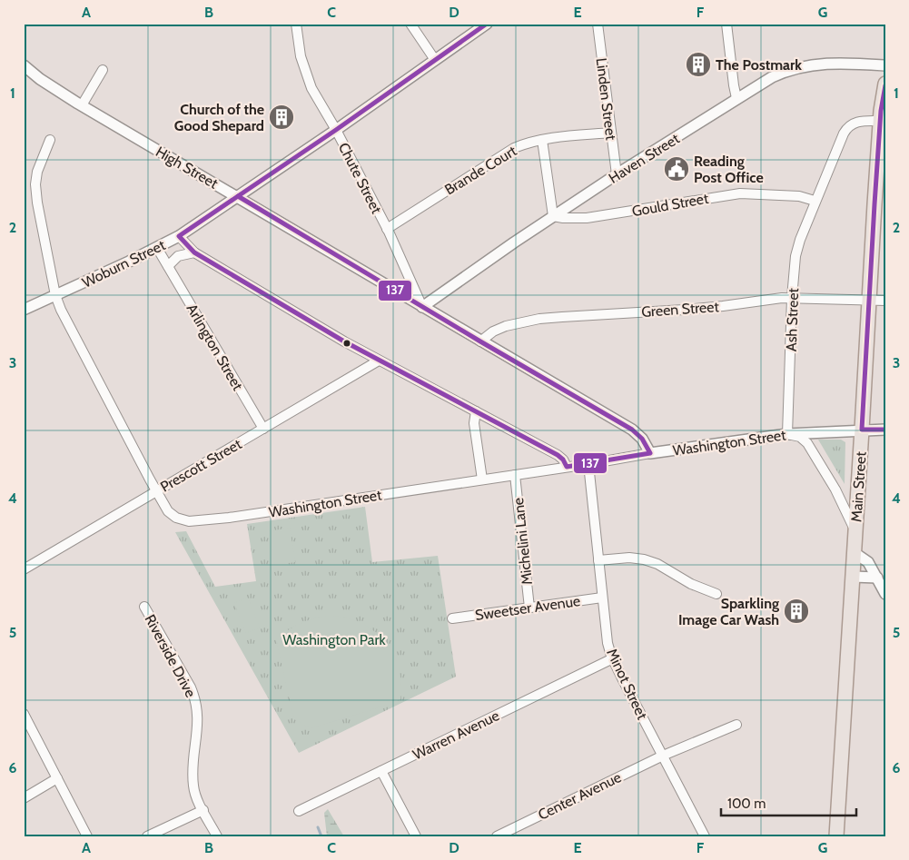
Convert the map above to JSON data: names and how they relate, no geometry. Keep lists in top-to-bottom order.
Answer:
{
  "streets": {
    "main road": ["Main Street"],
    "street": [
      "Linden Street",
      "Haven Street",
      "High Street",
      "Brande Court",
      "Chute Street",
      "Gould Street",
      "Woburn Street",
      "Green Street",
      "Ash Street",
      "Arlington Street",
      "Washington Street",
      "Prescott Street",
      "Michelini Lane",
      "Sweetser Avenue",
      "Riverside Drive",
      "Minot Street",
      "Warren Avenue",
      "Center Avenue"
    ]
  },
  "crossings": [
    ["Linden Street", "Haven Street"],
    ["Linden Street", "Brande Court"],
    ["Haven Street", "High Street"],
    ["Haven Street", "Chute Street"],
    ["Haven Street", "Gould Street"],
    ["High Street", "Chute Street"],
    ["High Street", "Woburn Street"],
    ["High Street", "Green Street"],
    ["High Street", "Washington Street"],
    ["Brande Court", "Chute Street"],
    ["Chute Street", "Woburn Street"],
    ["Gould Street", "Ash Street"],
    ["Woburn Street", "Arlington Street"],
    ["Woburn Street", "Washington Street"],
    ["Green Street", "Ash Street"],
    ["Green Street", "Main Street"],
    ["Ash Street", "Washington Street"],
    ["Ash Street", "Main Street"],
    ["Arlington Street", "Prescott Street"],
    ["Washington Street", "Prescott Street"],
    ["Washington Street", "Main Street"],
    ["Washington Street", "Michelini Lane"],
    ["Washington Street", "Minot Street"],
    ["Michelini Lane", "Sweetser Avenue"],
    ["Sweetser Avenue", "Minot Street"],
    ["Minot Street", "Warren Avenue"],
    ["Minot Street", "Center Avenue"]
  ],
  "parks": ["Washington Park"],
  "places": {
    "building": ["The Postmark", "Church of the Good Shepard", "Sparkling Image Car Wash"],
    "public building": ["Reading Post Office"]
  },
  "lines": ["transit line 137"],
  "scale_bar": "100 m",
  "grid": {
    "columns": [
      "A",
      "B",
      "C",
      "D",
      "E",
      "F",
      "G"
    ],
    "rows": [
      "1",
      "2",
      "3",
      "4",
      "5",
      "6"
    ]
  }
}
